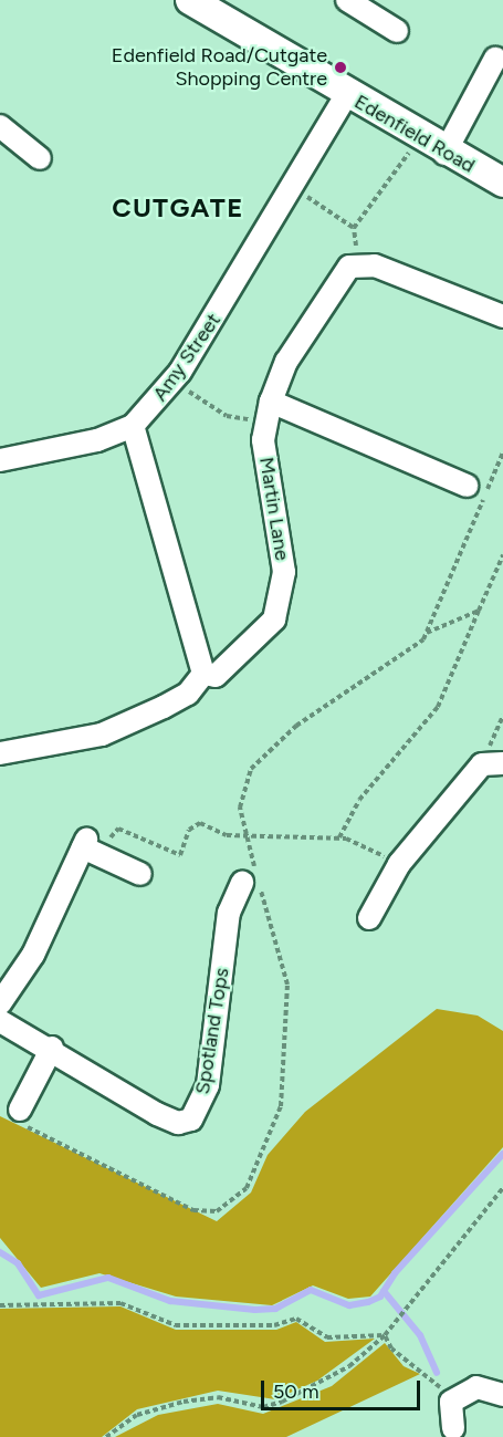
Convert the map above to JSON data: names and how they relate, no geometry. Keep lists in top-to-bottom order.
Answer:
{
  "streets": {
    "main road": ["Edenfield Road"],
    "street": ["Amy Street", "Martin Lane", "Spotland Tops"]
  },
  "crossings": [
    ["Edenfield Road", "Amy Street"]
  ],
  "districts": ["CUTGATE"],
  "places": ["Edenfield Road/Cutgate Shopping Centre"],
  "scale_bar": "50 m"
}
